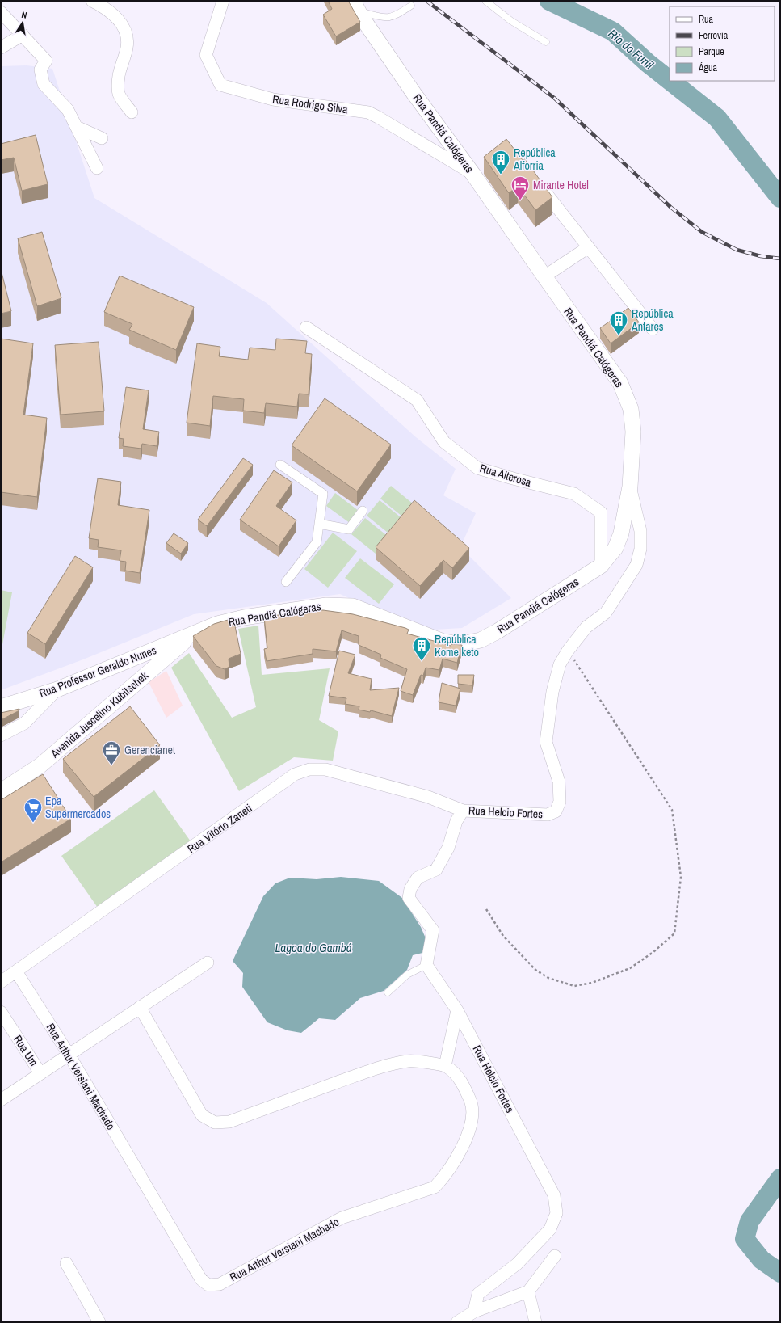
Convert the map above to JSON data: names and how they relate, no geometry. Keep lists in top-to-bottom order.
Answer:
{
  "streets": {
    "street": [
      "Rua Rodrigo Silva",
      "Rua Pandiá Calógeras",
      "Rua Alterosa",
      "Rua Professor Geraldo Nunes",
      "Avenida Juscelino Kubitschek",
      "Rua Helcio Fortes",
      "Rua Vitório Zaneti",
      "Rua Um",
      "Rua Arthur Versiani Machado"
    ]
  },
  "crossings": [
    ["Rua Rodrigo Silva", "Rua Pandiá Calógeras"],
    ["Rua Pandiá Calógeras", "Rua Alterosa"],
    ["Rua Pandiá Calógeras", "Rua Professor Geraldo Nunes"],
    ["Rua Pandiá Calógeras", "Avenida Juscelino Kubitschek"],
    ["Rua Pandiá Calógeras", "Rua Helcio Fortes"],
    ["Rua Professor Geraldo Nunes", "Avenida Juscelino Kubitschek"],
    ["Rua Helcio Fortes", "Rua Vitório Zaneti"],
    ["Rua Vitório Zaneti", "Rua Arthur Versiani Machado"]
  ],
  "water": ["Rio do Funil", "Lagoa do Gambá"],
  "places": {
    "building": ["República Alforria", "República Antares", "República Kome keto"],
    "hotel": ["Mirante Hotel"],
    "office": ["Gerencianet"],
    "supermarket": ["Epa Supermercados"]
  },
  "legend": [
    "Rua",
    "Ferrovia",
    "Parque",
    "Água"
  ],
  "north": "top"
}
